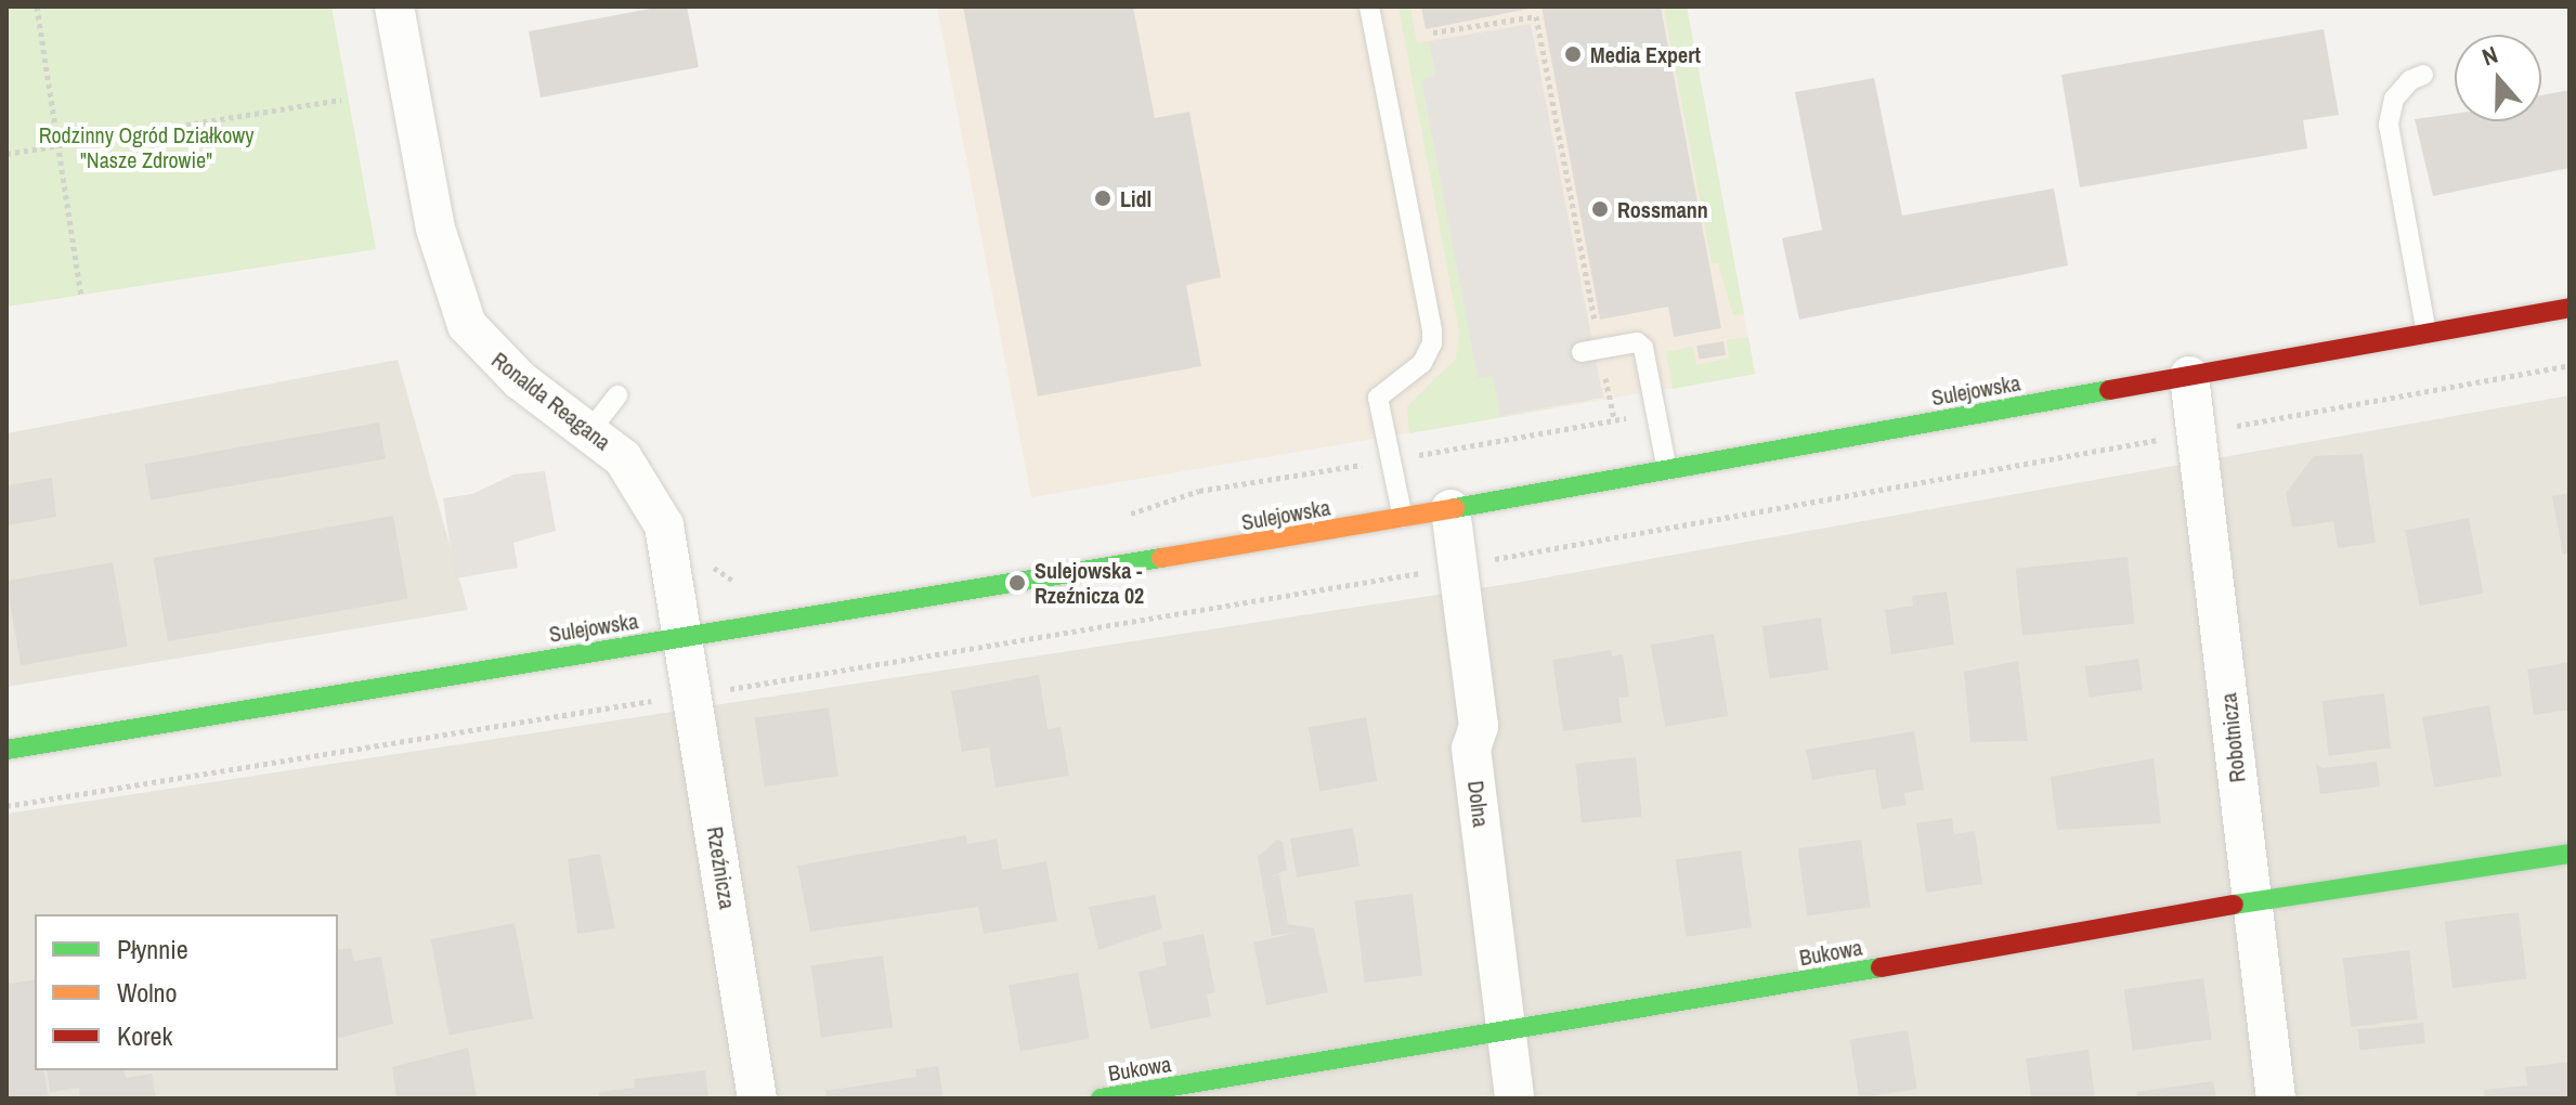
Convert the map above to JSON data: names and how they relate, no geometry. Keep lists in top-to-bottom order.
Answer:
{
  "streets": {
    "main road": ["Sulejowska", "Bukowa"],
    "street": [
      "Ronalda Reagana",
      "Robotnicza",
      "Dolna",
      "Rzeźnicza"
    ]
  },
  "crossings": [
    ["Sulejowska", "Ronalda Reagana"],
    ["Sulejowska", "Robotnicza"],
    ["Sulejowska", "Dolna"],
    ["Sulejowska", "Rzeźnicza"],
    ["Ronalda Reagana", "Rzeźnicza"],
    ["Robotnicza", "Bukowa"],
    ["Dolna", "Bukowa"]
  ],
  "parks": ["Rodzinny Ogród Działkowy \"Nasze Zdrowie\""],
  "places": [
    "Media Expert",
    "Lidl",
    "Rossmann",
    "Sulejowska - Rzeźnicza 02"
  ],
  "legend": ["Płynnie", "Wolno", "Korek"],
  "north": "top"
}
